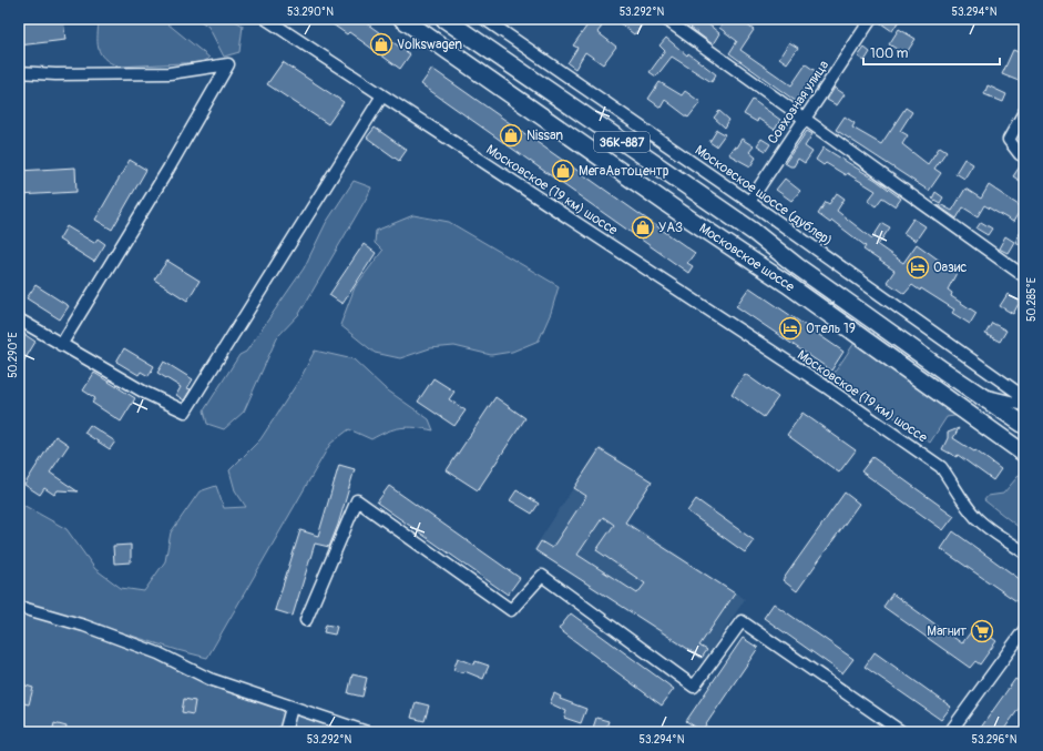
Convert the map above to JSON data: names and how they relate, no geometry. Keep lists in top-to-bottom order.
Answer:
{
  "streets": {
    "main road": ["36К-887", "Московское шоссе"],
    "street": ["Совхозная улица", "Московское (19 км) шоссе", "Московское шоссе (дублер)"]
  },
  "crossings": [
    ["Совхозная улица", "Московское шоссе (дублер)"]
  ],
  "places": {
    "shop": [
      "Volkswagen",
      "Nissan",
      "МегаАвтоцентр",
      "УАЗ"
    ],
    "hotel": ["Оазис", "Отель 19"],
    "supermarket": ["Магнит"]
  },
  "scale_bar": "100 m",
  "coordinates": [
    "53.290°N",
    "53.292°N",
    "53.294°N",
    "50.285°E",
    "50.290°E",
    "53.296°N"
  ]
}
